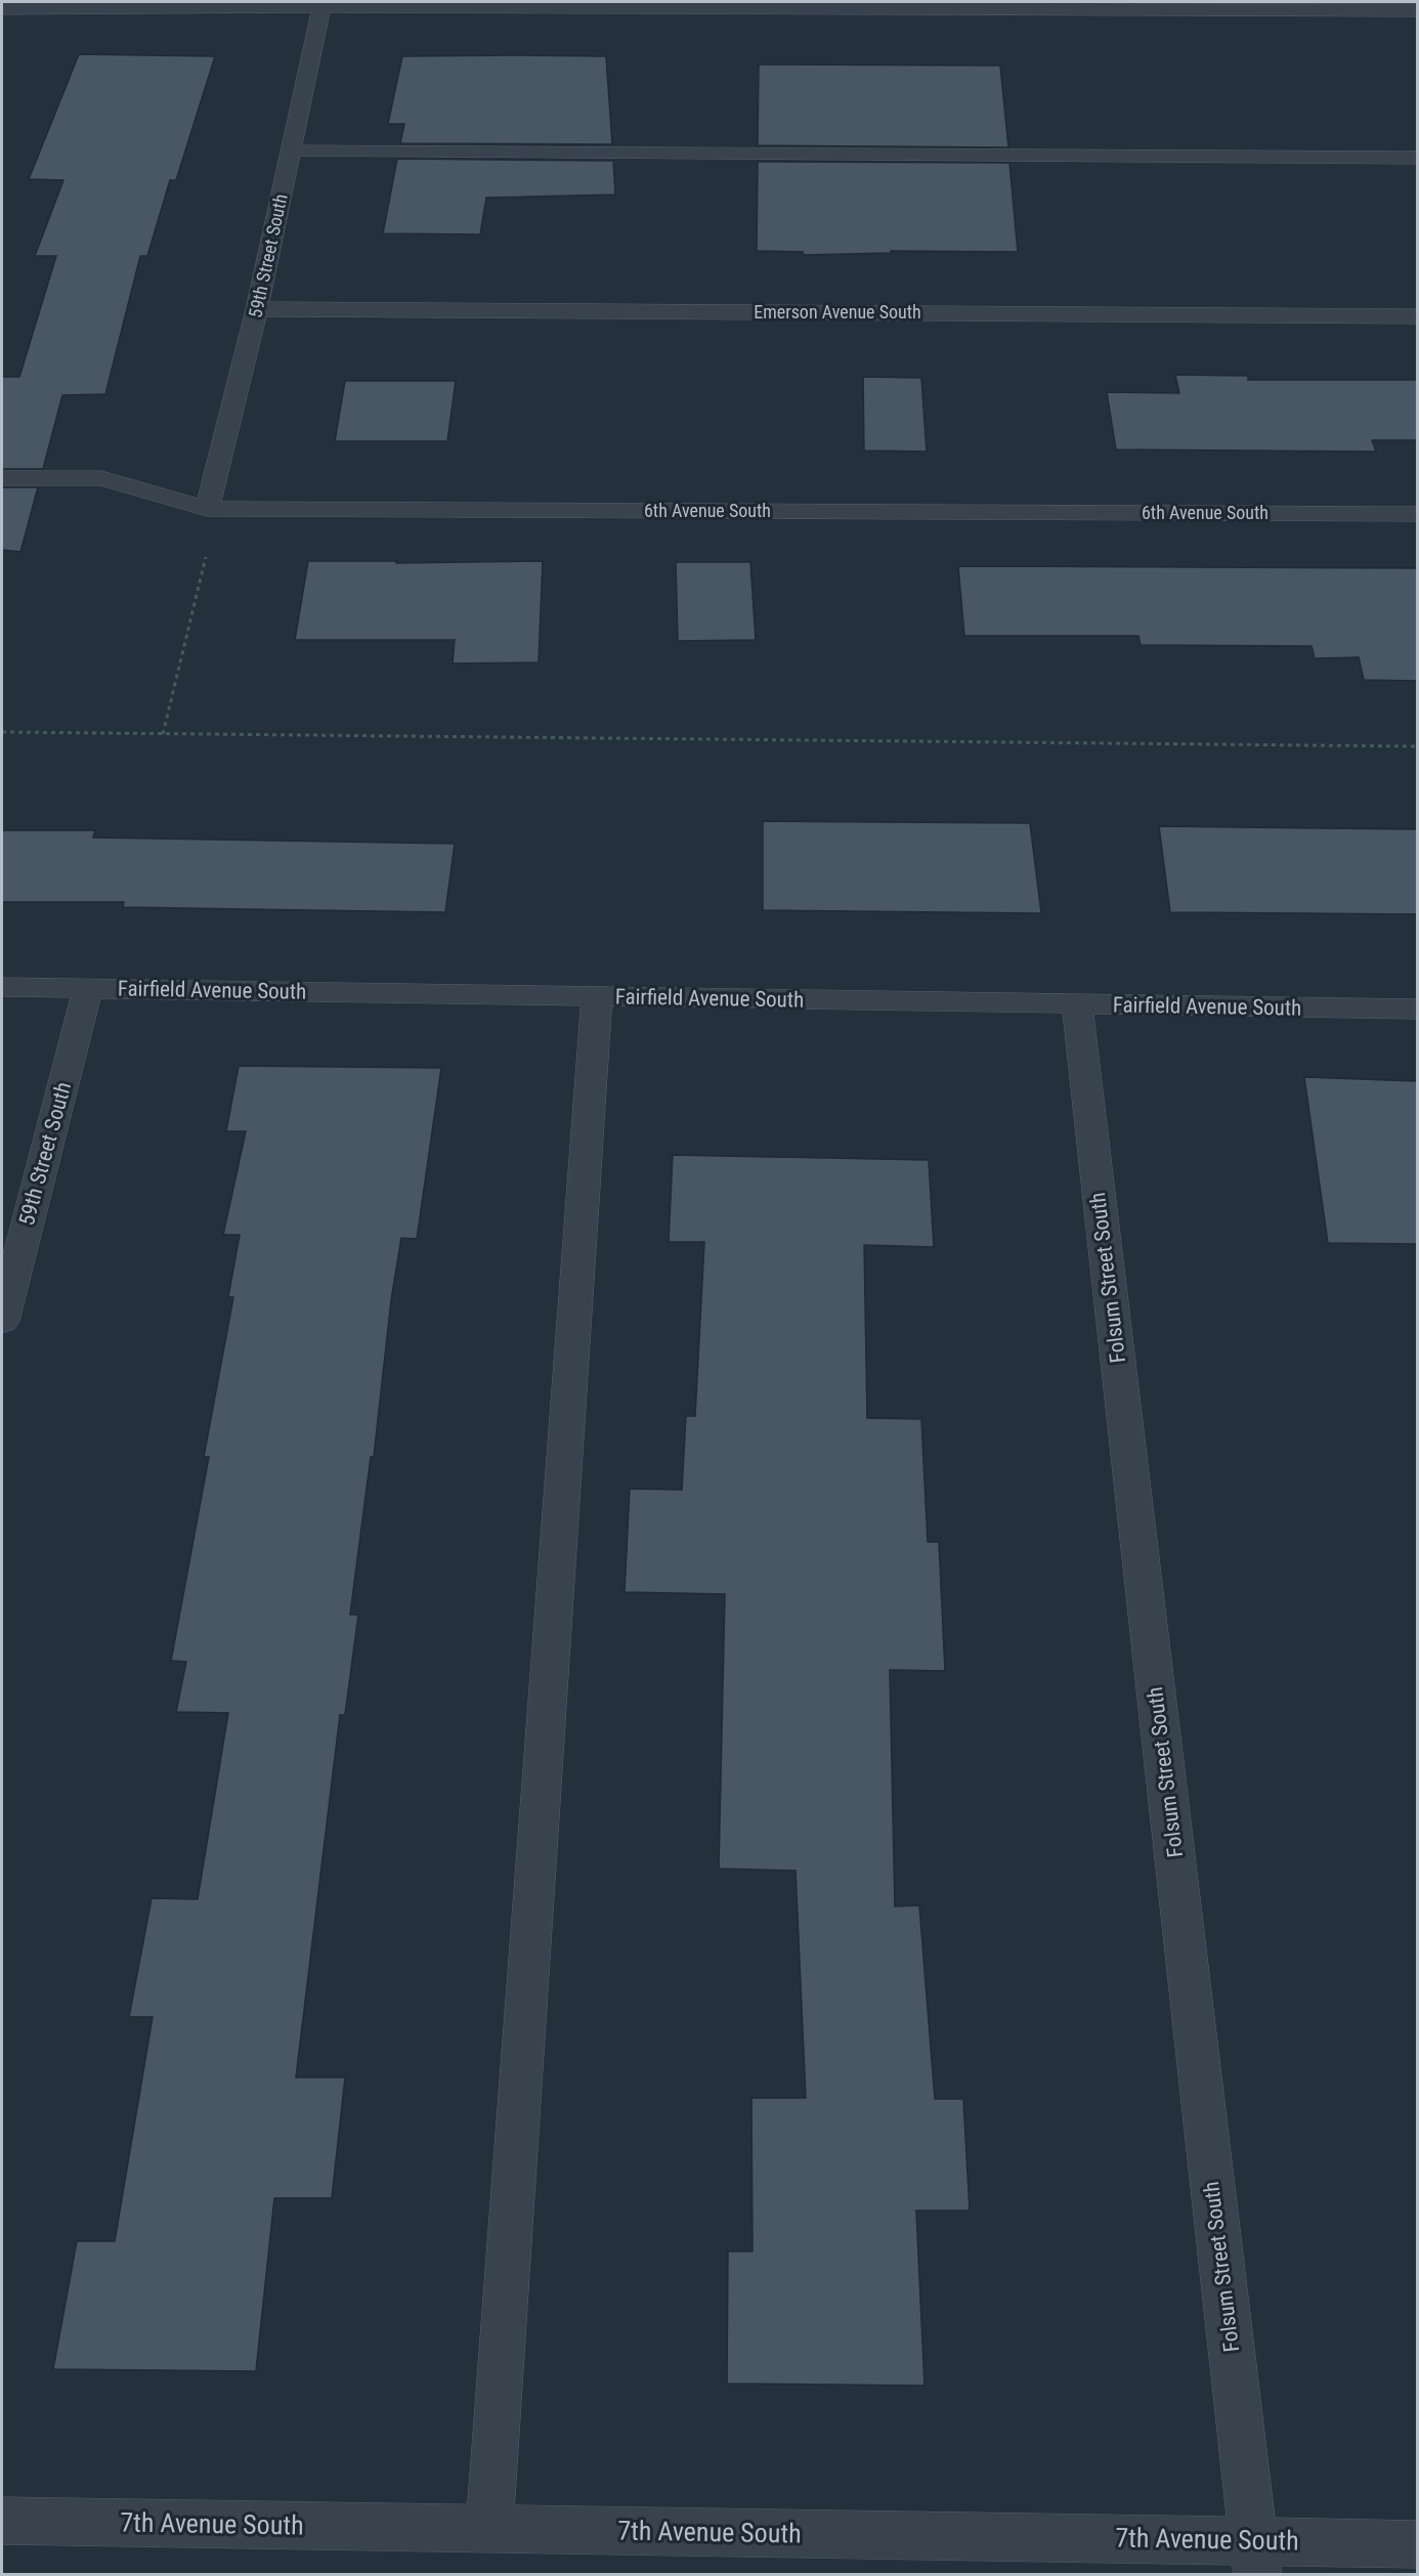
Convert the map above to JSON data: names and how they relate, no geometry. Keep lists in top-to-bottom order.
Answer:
{
  "streets": {
    "street": [
      "59th Street South",
      "Emerson Avenue South",
      "6th Avenue South",
      "Fairfield Avenue South",
      "Folsum Street South",
      "7th Avenue South"
    ]
  },
  "crossings": [
    ["59th Street South", "Emerson Avenue South"],
    ["59th Street South", "6th Avenue South"],
    ["59th Street South", "Fairfield Avenue South"],
    ["Fairfield Avenue South", "Folsum Street South"],
    ["Folsum Street South", "7th Avenue South"]
  ]
}
